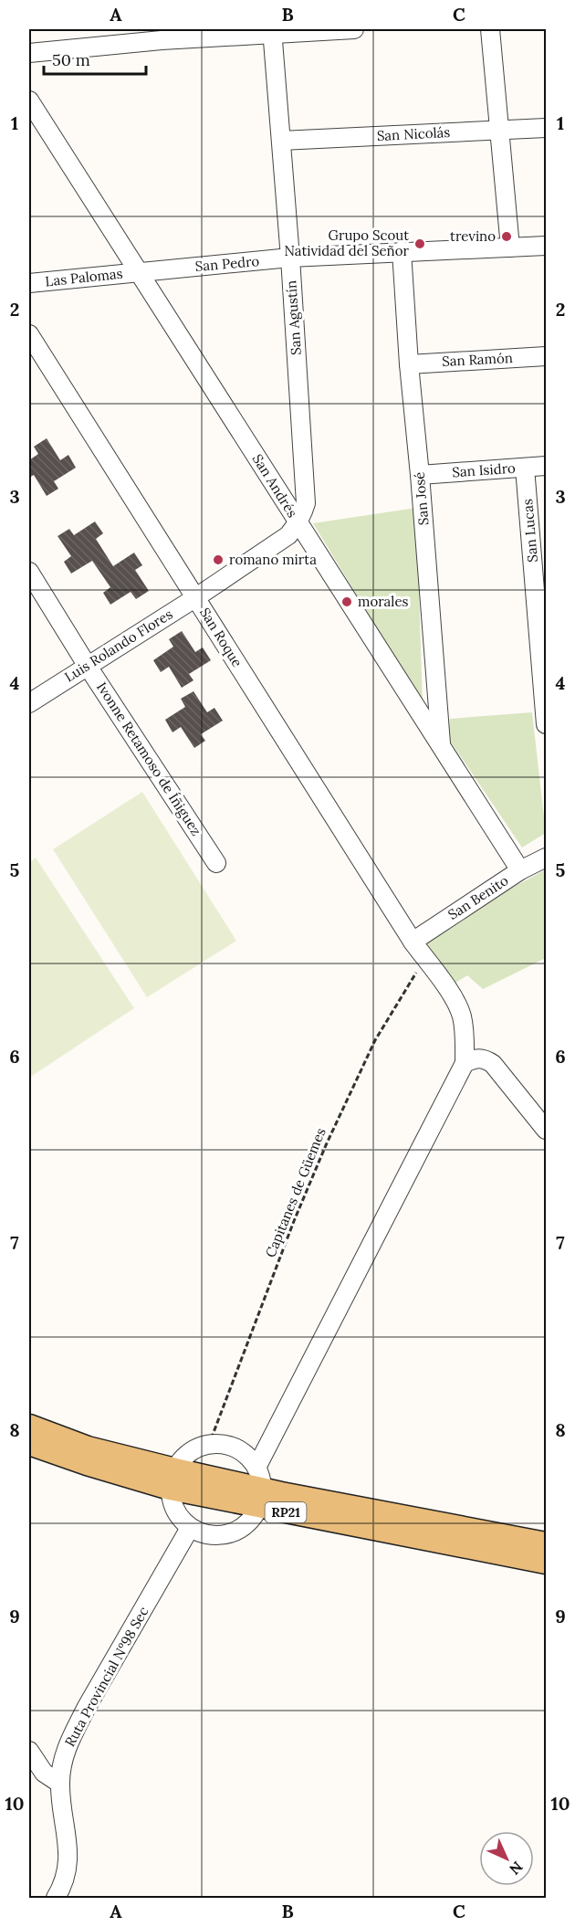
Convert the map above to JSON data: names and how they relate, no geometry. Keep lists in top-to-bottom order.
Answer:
{
  "streets": {
    "main road": ["RP21"],
    "street": [
      "San Nicolás",
      "San Pedro",
      "Las Palomas",
      "San Agustín",
      "San Ramón",
      "San Isidro",
      "San Andrés",
      "San José",
      "San Lucas",
      "San Roque",
      "Luis Rolando Flores",
      "Ivonne Retamoso de Íñiguez",
      "San Benito",
      "Ruta Provincial Nº98 Sec"
    ],
    "path": ["Capitanes de Güemes"]
  },
  "crossings": [
    ["San Nicolás", "San Agustín"],
    ["San Pedro", "Las Palomas"],
    ["San Pedro", "San Agustín"],
    ["San Pedro", "San Andrés"],
    ["San Pedro", "San José"],
    ["Las Palomas", "San Andrés"],
    ["San Agustín", "Luis Rolando Flores"],
    ["San Ramón", "San José"],
    ["San Isidro", "San José"],
    ["San Isidro", "San Lucas"],
    ["San Andrés", "San José"],
    ["San Andrés", "Luis Rolando Flores"],
    ["San Andrés", "San Benito"],
    ["San Roque", "Luis Rolando Flores"],
    ["San Roque", "San Benito"],
    ["Luis Rolando Flores", "Ivonne Retamoso de Íñiguez"]
  ],
  "places": [
    "trevino",
    "Grupo Scout Natividad del Señor",
    "romano mirta",
    "morales"
  ],
  "scale_bar": "50 m",
  "north": "bottom right",
  "grid": {
    "columns": ["A", "B", "C"],
    "rows": [
      "1",
      "2",
      "3",
      "4",
      "5",
      "6",
      "7",
      "8",
      "9",
      "10"
    ]
  }
}
